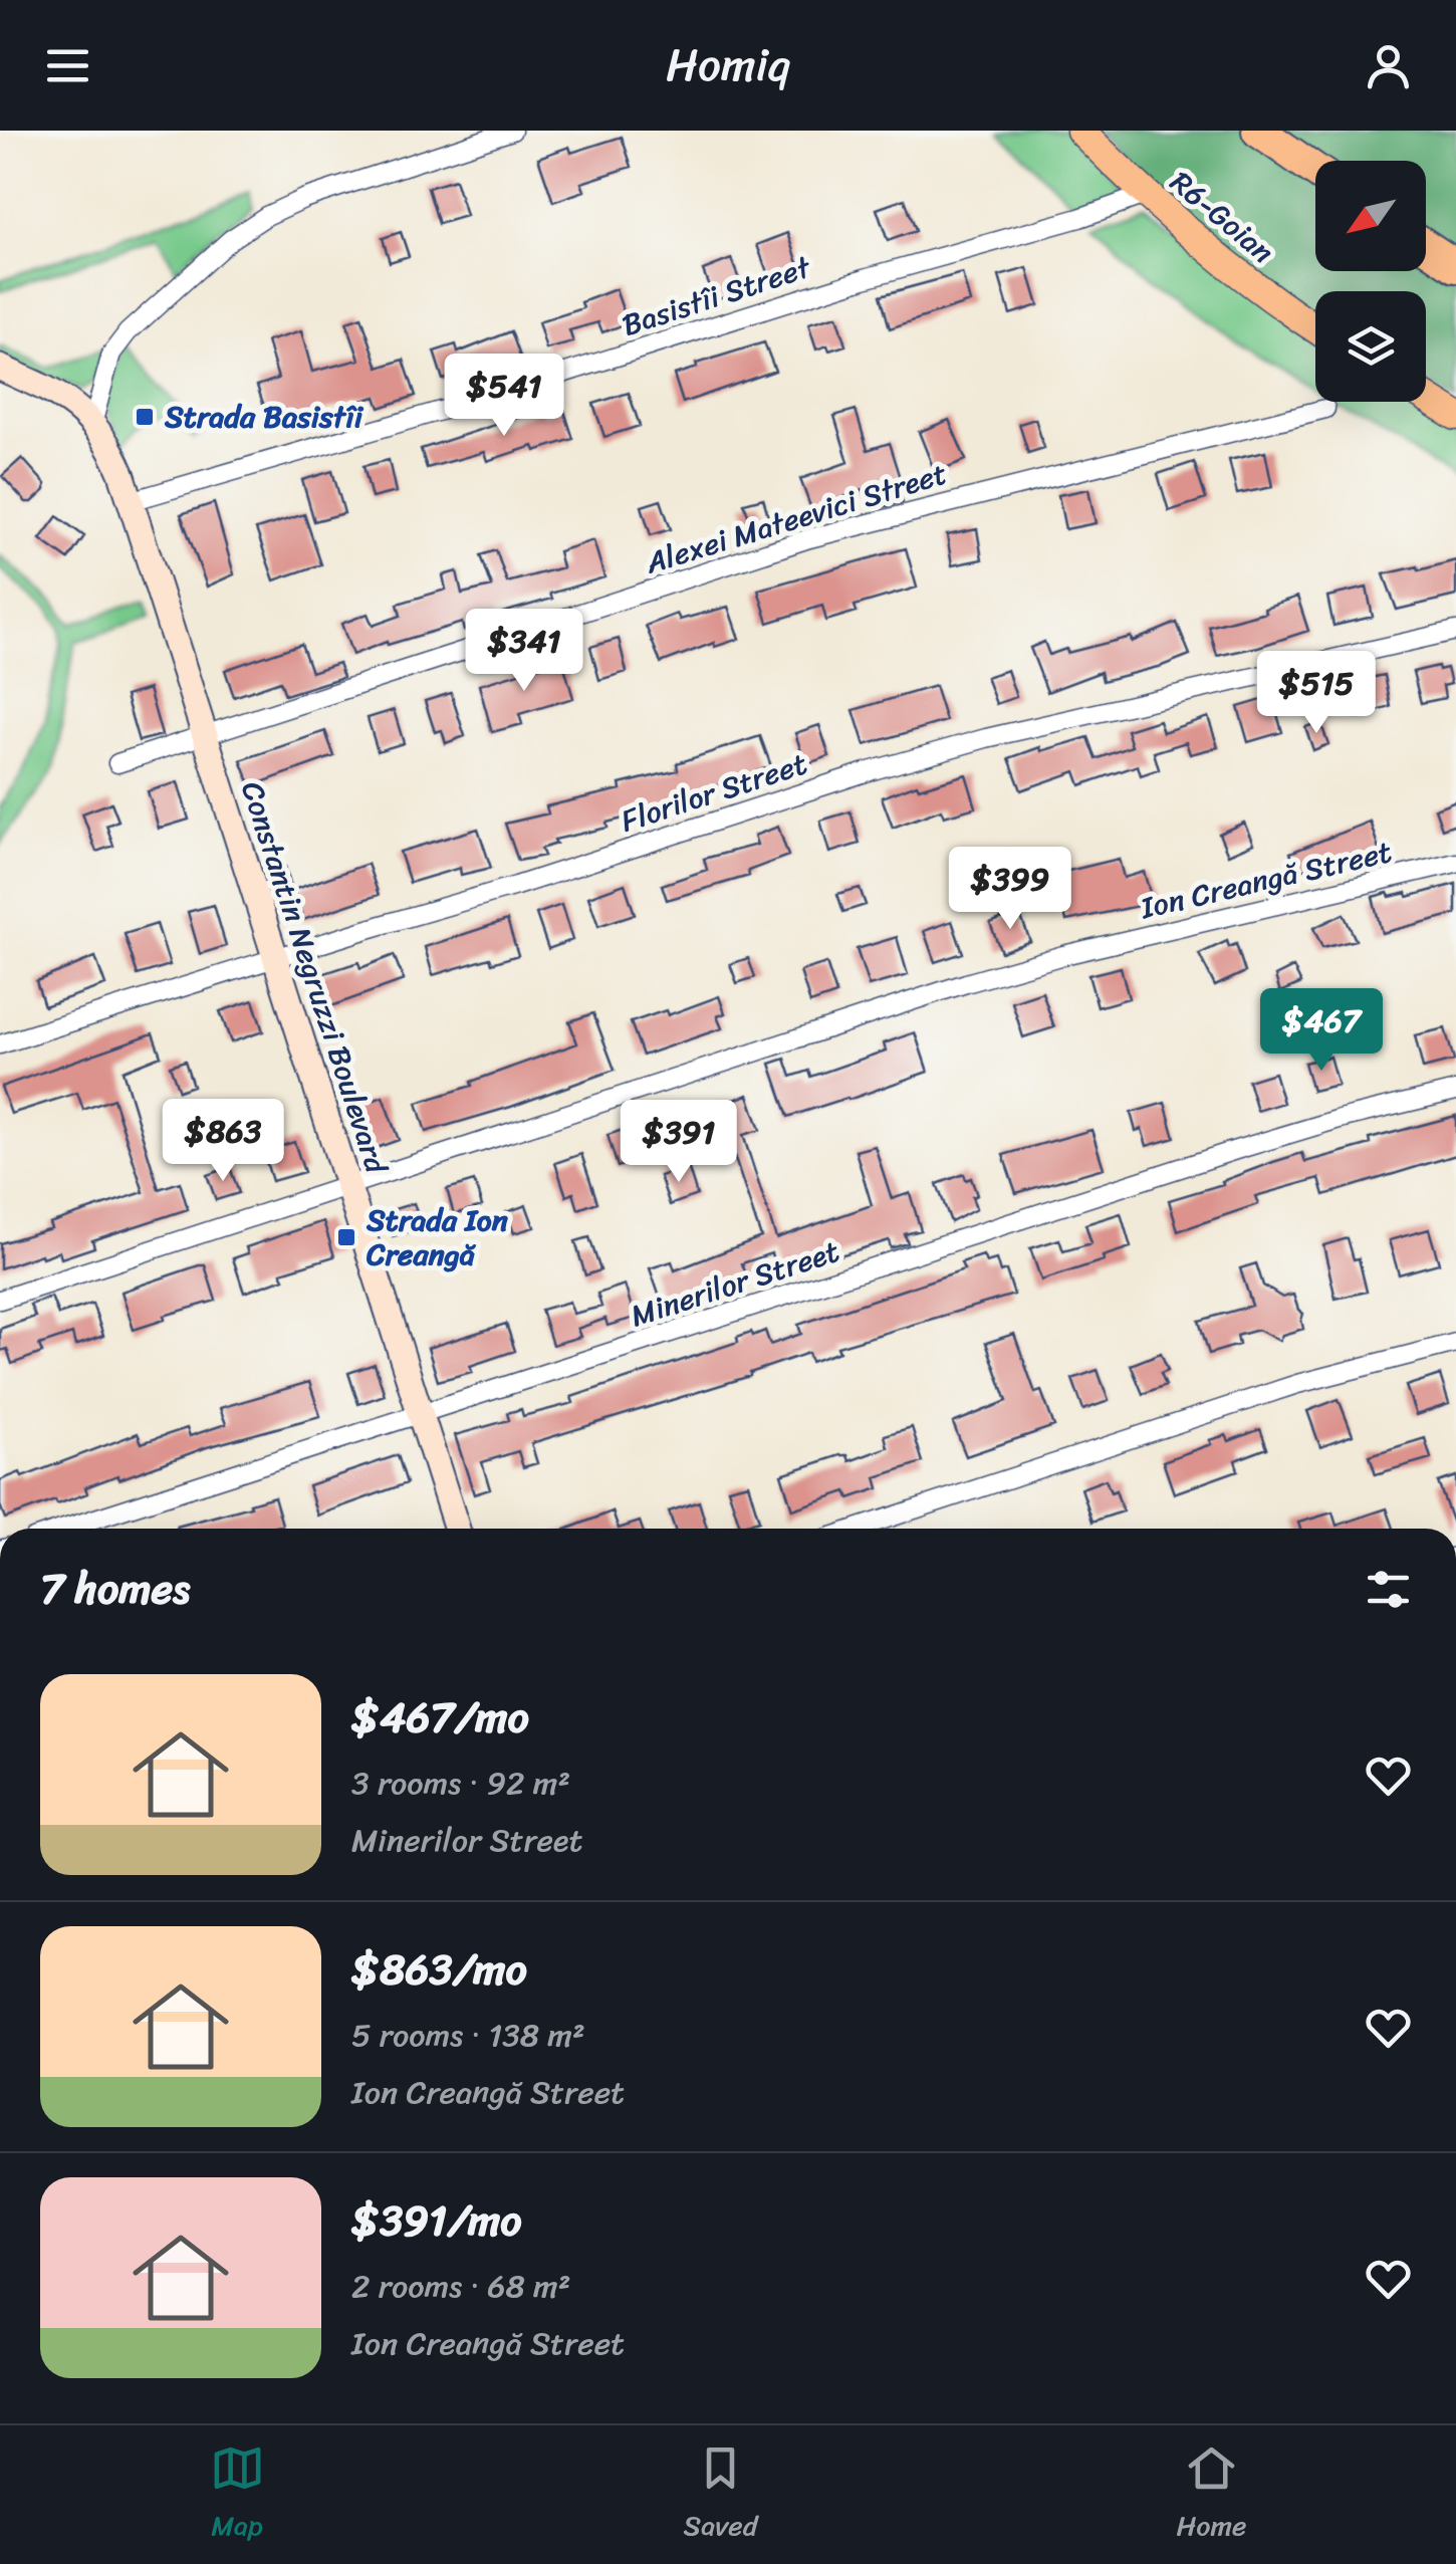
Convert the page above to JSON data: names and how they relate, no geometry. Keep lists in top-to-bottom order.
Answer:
{
  "streets": {
    "main road": ["R6-Goian"],
    "street": [
      "Basistîi Street",
      "Alexei Mateevici Street",
      "Florilor Street",
      "Ion Creangă Street",
      "Constantin Negruzzi Boulevard",
      "Minerilor Street"
    ]
  },
  "crossings": [
    ["R6-Goian", "Basistîi Street"],
    ["Basistîi Street", "Constantin Negruzzi Boulevard"],
    ["Alexei Mateevici Street", "Constantin Negruzzi Boulevard"],
    ["Florilor Street", "Constantin Negruzzi Boulevard"],
    ["Ion Creangă Street", "Constantin Negruzzi Boulevard"],
    ["Constantin Negruzzi Boulevard", "Minerilor Street"]
  ],
  "places": {
    "transit": ["Strada Basistîi", "Strada Ion Creangă"]
  },
  "north": "bottom left",
  "page": {
    "header": "Homiq",
    "price": [
      "$541",
      "$341",
      "$515",
      "$399",
      "$467",
      "$863",
      "$391"
    ],
    "heading": "7 homes",
    "list": [
      {
        "name": "$467/mo",
        "note": "3 rooms · 92 m² · Minerilor Street"
      },
      {
        "name": "$863/mo",
        "note": "5 rooms · 138 m² · Ion Creangă Street"
      },
      {
        "name": "$391/mo",
        "note": "2 rooms · 68 m² · Ion Creangă Street"
      }
    ],
    "tabs": ["Map", "Saved", "Home"]
  }
}
